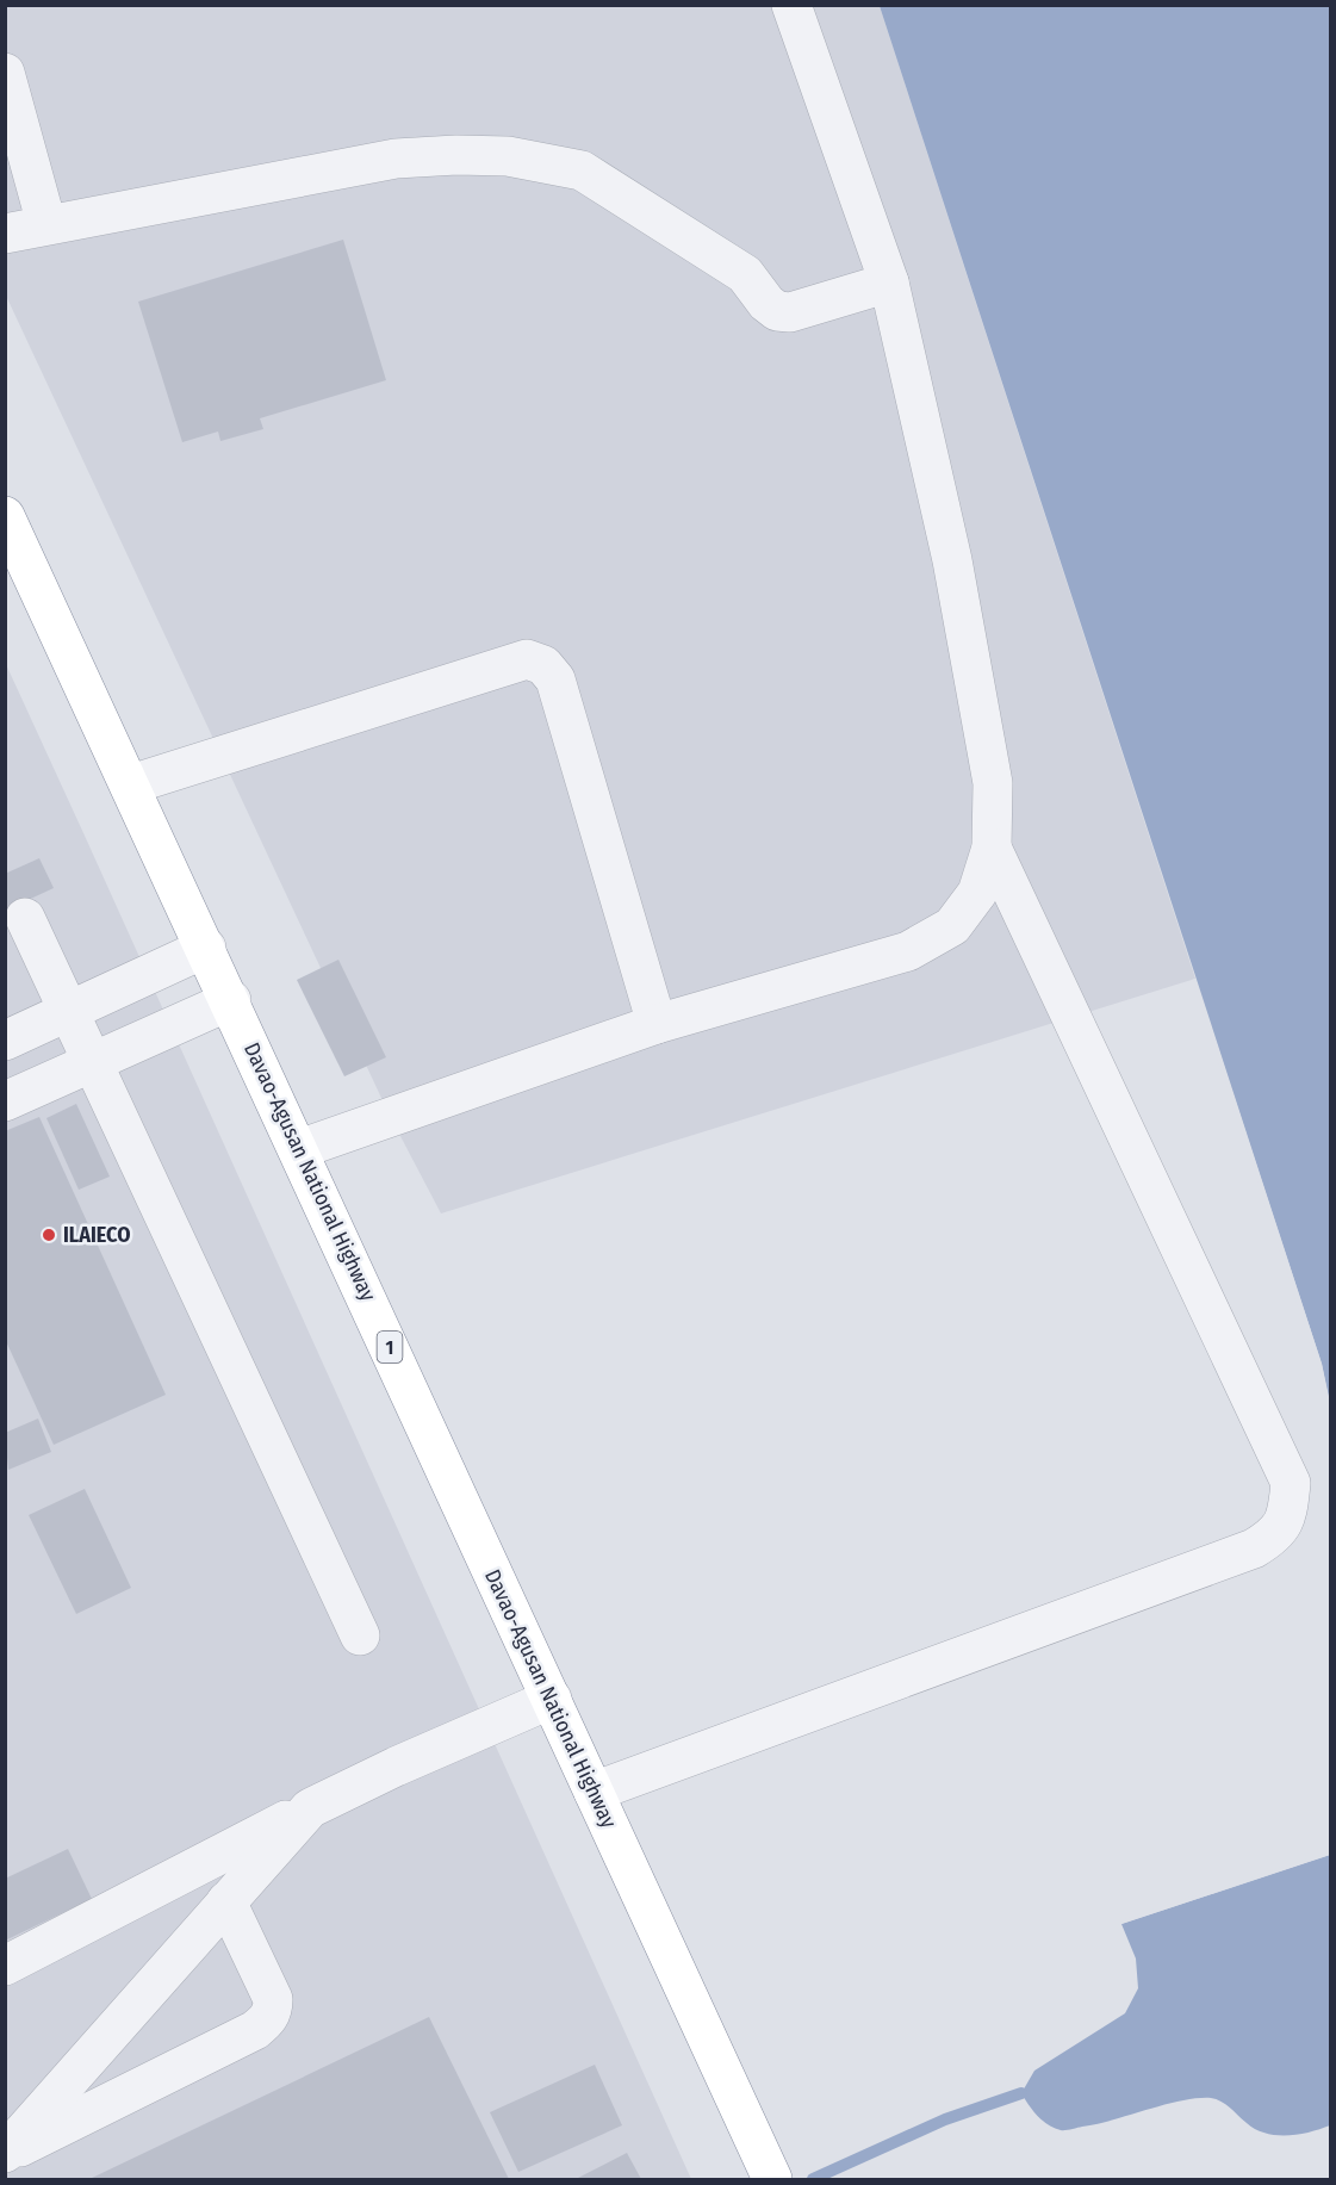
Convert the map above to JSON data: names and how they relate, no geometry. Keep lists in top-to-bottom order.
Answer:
{
  "streets": {
    "highway": ["Davao-Agusan National Highway", "1"]
  },
  "places": ["ILAIECO"]
}
